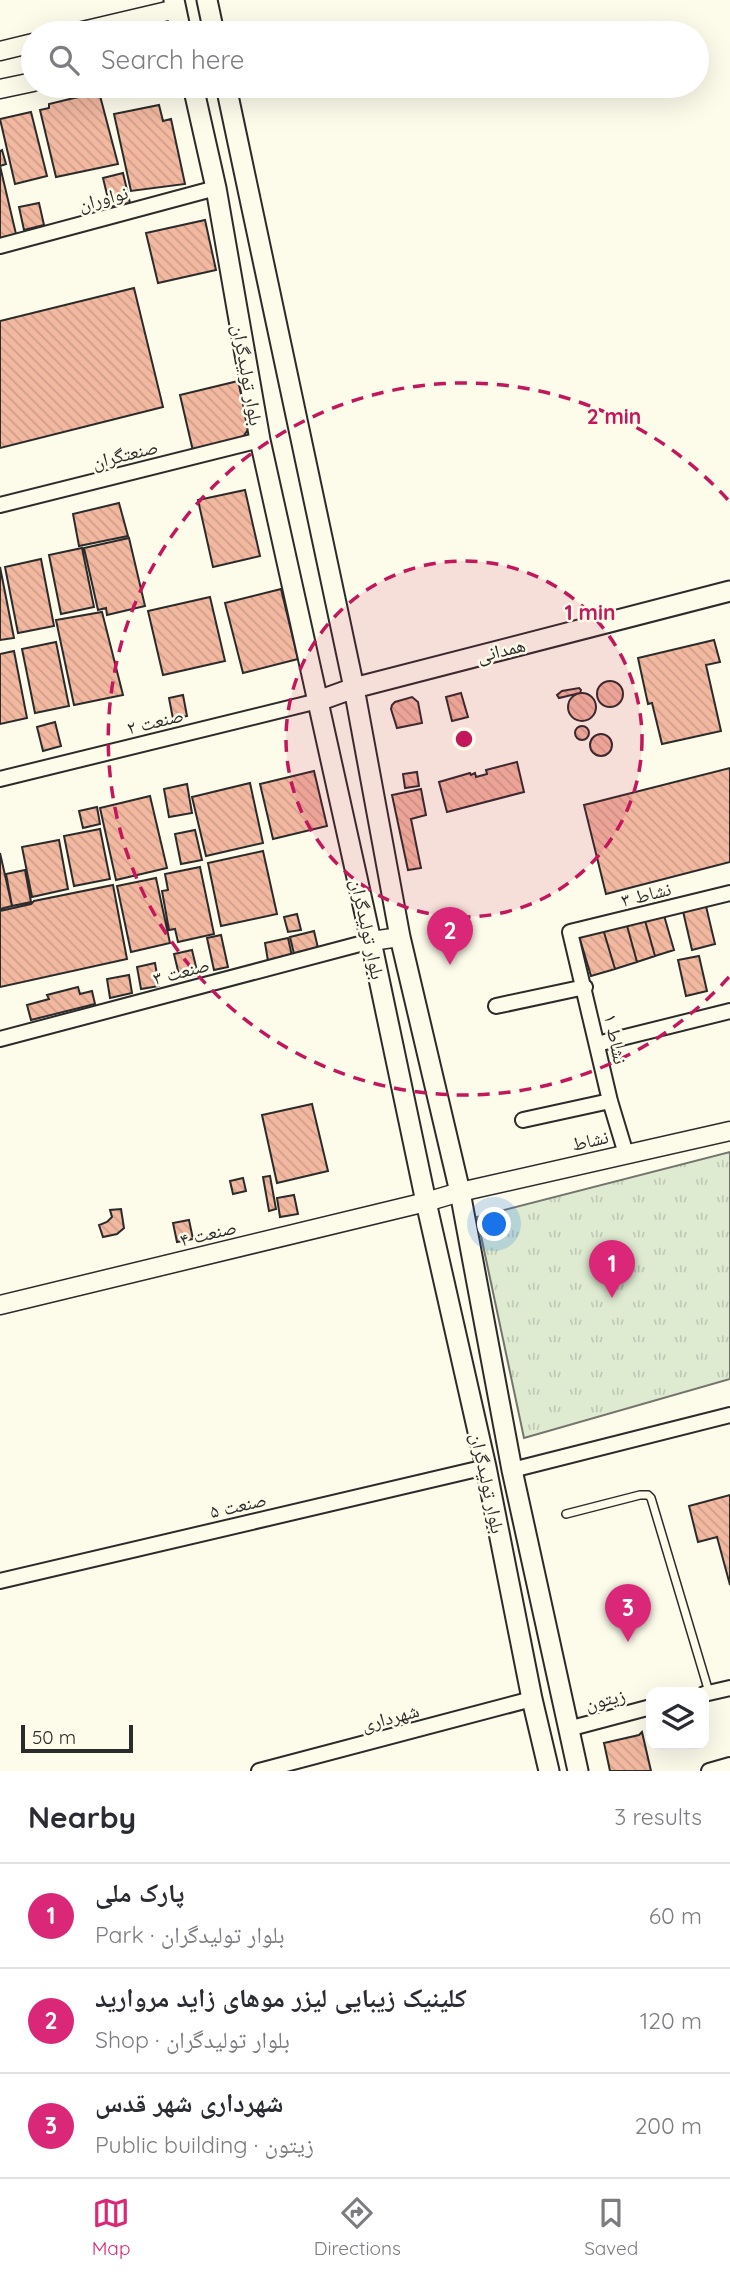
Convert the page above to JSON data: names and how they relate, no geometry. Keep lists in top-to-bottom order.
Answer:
{
  "streets": {
    "main road": ["بلوار تولیدگران", "همدانی"],
    "street": [
      "نواوران",
      "صنعتگران",
      "صنعت ۲",
      "نشاط ۳",
      "صنعت ۳",
      "نشاط ۱",
      "نشاط",
      "صنعت ۴",
      "صنعت ۵",
      "زیتون",
      "شهرداری"
    ]
  },
  "crossings": [
    ["نواوران", "بلوار تولیدگران"],
    ["بلوار تولیدگران", "صنعتگران"],
    ["بلوار تولیدگران", "همدانی"],
    ["بلوار تولیدگران", "صنعت ۲"],
    ["بلوار تولیدگران", "صنعت ۳"],
    ["بلوار تولیدگران", "نشاط"],
    ["بلوار تولیدگران", "صنعت ۴"],
    ["بلوار تولیدگران", "صنعت ۵"],
    ["بلوار تولیدگران", "زیتون"],
    ["بلوار تولیدگران", "شهرداری"],
    ["همدانی", "صنعت ۲"],
    ["نشاط ۳", "نشاط ۱"],
    ["نشاط ۱", "نشاط"],
    ["نشاط", "صنعت ۴"]
  ],
  "scale_bar": "50 m",
  "page": {
    "search": "Search here",
    "pins": ["2", "1", "3"],
    "scale": "50 m",
    "heading": ["Nearby", "3 results"],
    "list": [
      {
        "mark": "1",
        "name": "پارک ملی",
        "note": "Park · بلوار تولیدگران",
        "value": "60 m"
      },
      {
        "mark": "2",
        "name": "کلینیک زیبایی لیزر موهای زاید مروارید",
        "note": "Shop · بلوار تولیدگران",
        "value": "120 m"
      },
      {
        "mark": "3",
        "name": "شهرداری شهر قدس",
        "note": "Public building · زیتون",
        "value": "200 m"
      }
    ],
    "nav": ["Map", "Directions", "Saved"]
  },
  "rings": ["2 min", "1 min"]
}
